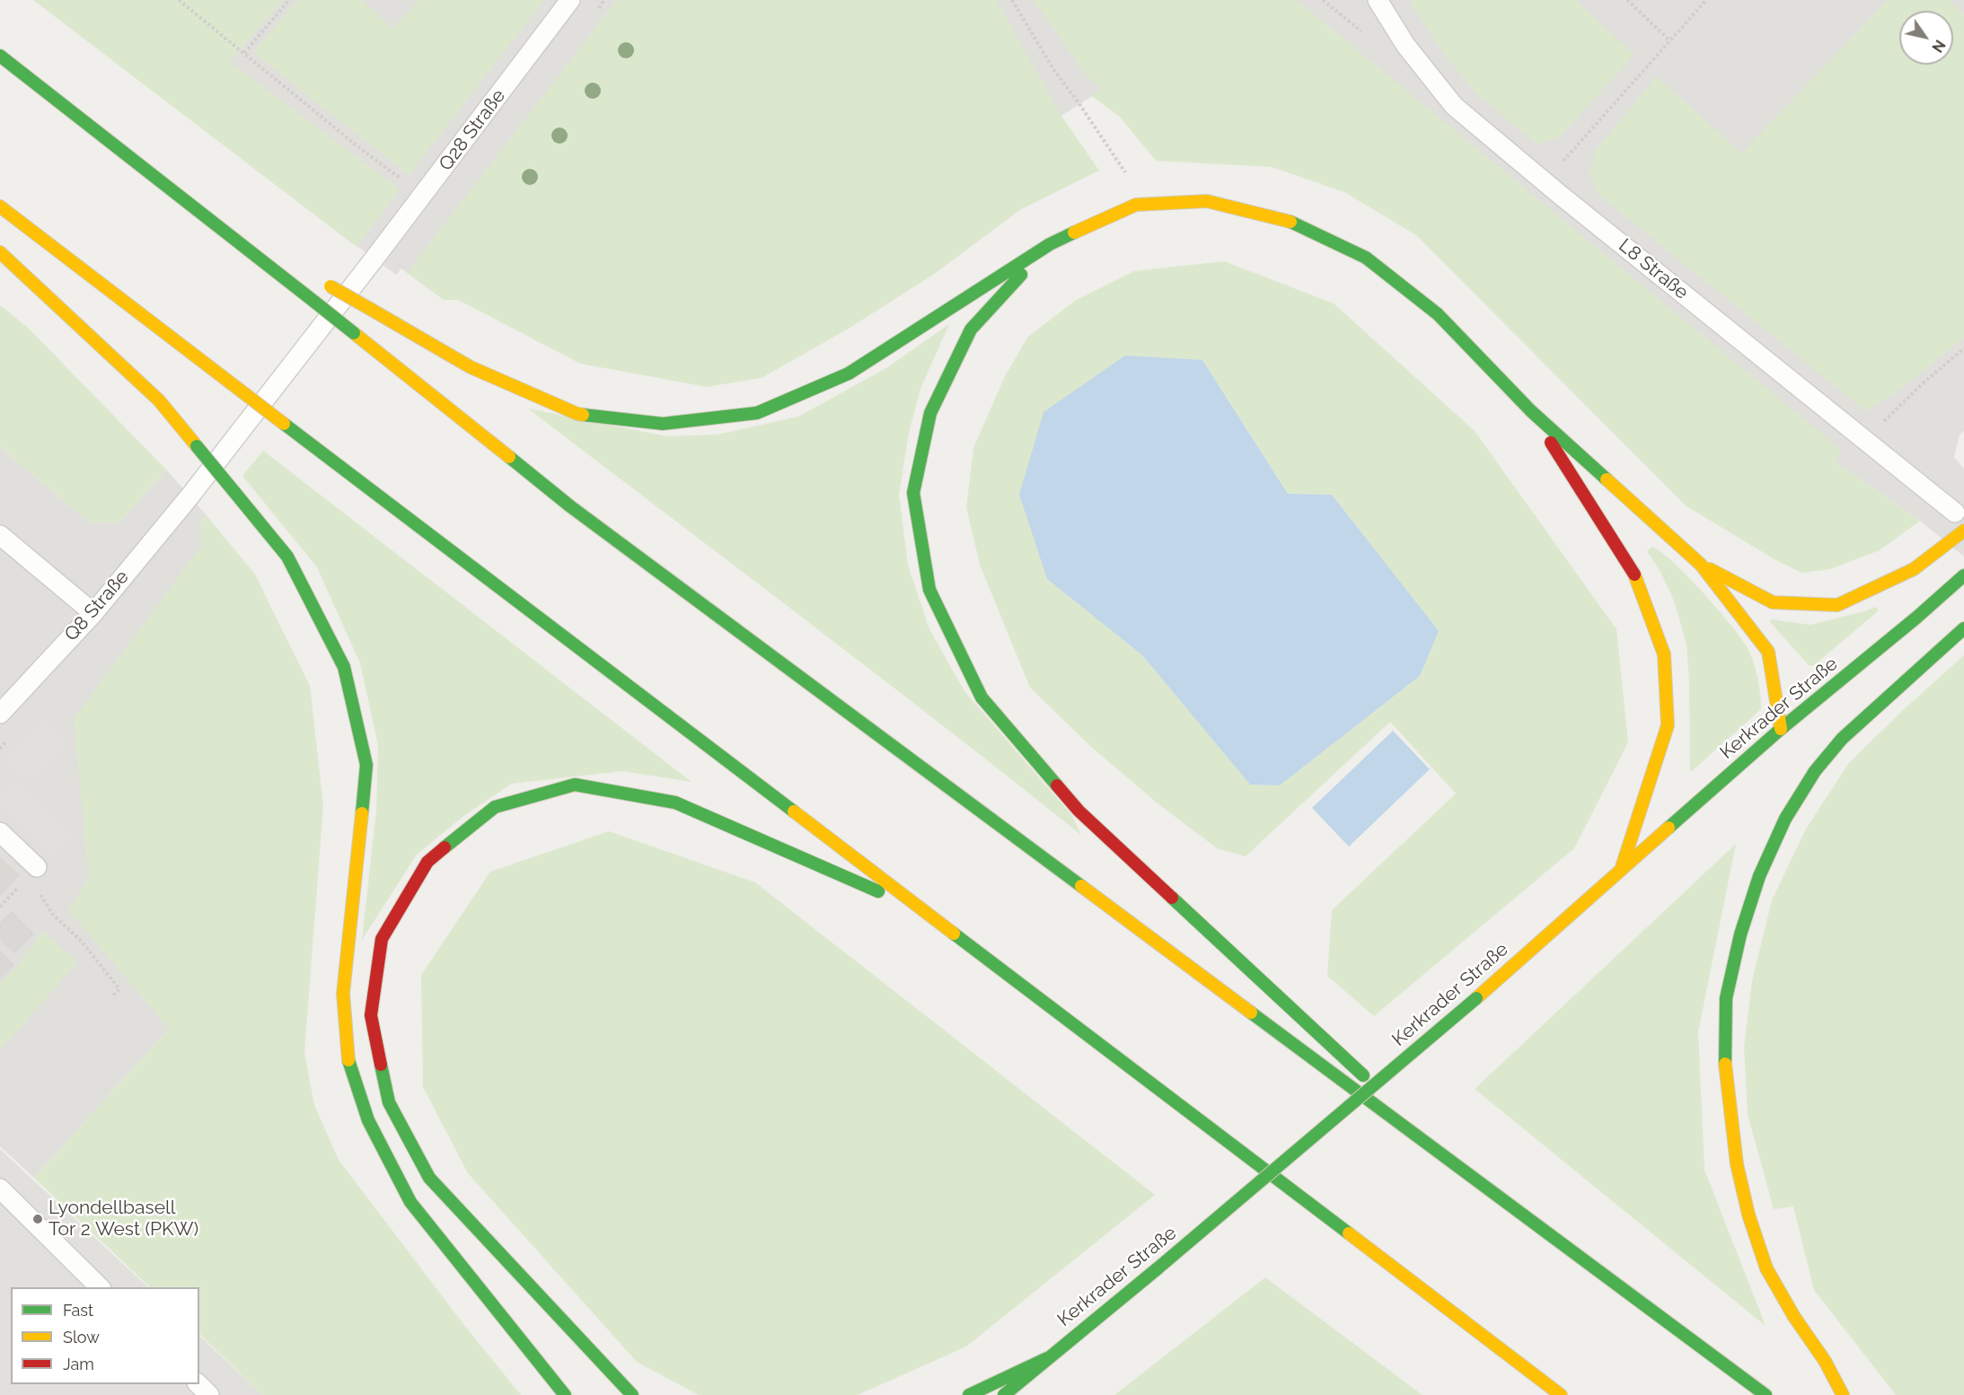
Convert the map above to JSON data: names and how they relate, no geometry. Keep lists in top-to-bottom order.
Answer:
{
  "streets": {
    "main road": ["Kerkrader Straße"],
    "lane": ["Q28 Straße", "L8 Straße", "Q8 Straße"]
  },
  "crossings": [
    ["Q28 Straße", "Q8 Straße"]
  ],
  "places": ["Lyondellbasell Tor 2 West (PKW)"],
  "legend": ["Fast", "Slow", "Jam"],
  "north": "bottom right"
}
